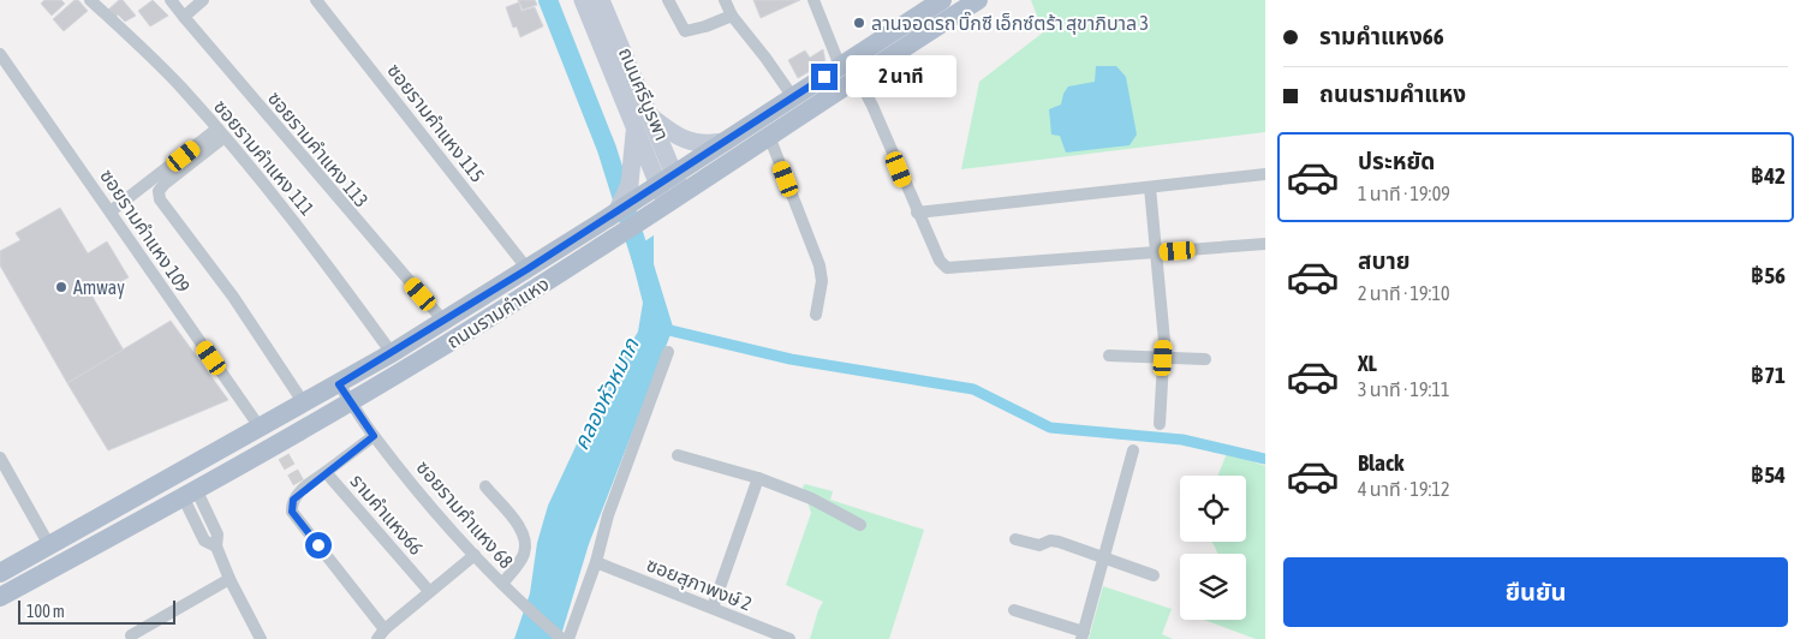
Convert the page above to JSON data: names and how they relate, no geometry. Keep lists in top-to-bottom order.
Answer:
{
  "streets": {
    "main road": ["ถนนรามคำแหง"],
    "street": [
      "ถนนศรีบูรพา",
      "ซอยรามคำแหง 115",
      "ซอยรามคำแหง 113",
      "ซอยรามคำแหง 111",
      "ซอยรามคำแหง 109",
      "รามคำแหง66",
      "ซอยรามคำแหง 68",
      "ซอยสุภาพงษ์ 2"
    ]
  },
  "crossings": [
    ["ถนนศรีบูรพา", "ถนนรามคำแหง"],
    ["ซอยรามคำแหง 115", "ถนนรามคำแหง"],
    ["ซอยรามคำแหง 113", "ถนนรามคำแหง"],
    ["ซอยรามคำแหง 111", "ถนนรามคำแหง"],
    ["ซอยรามคำแหง 109", "ถนนรามคำแหง"],
    ["ถนนรามคำแหง", "ซอยรามคำแหง 68"],
    ["รามคำแหง66", "ซอยรามคำแหง 68"]
  ],
  "water": ["คลองหัวหมาก"],
  "places": ["ลานจอดรถ บิ๊กซี เอ็กซ์ตร้า สุขาภิบาล 3", "Amway"],
  "scale_bar": "100 m",
  "page": {
    "banner": ["รามคำแหง66", "ถนนรามคำแหง"],
    "bubble": "2 นาที",
    "list": [
      {
        "name": "ประหยัด",
        "note": "1 นาที · 19:09",
        "value": "฿42"
      },
      {
        "name": "สบาย",
        "note": "2 นาที · 19:10",
        "value": "฿56"
      },
      {
        "name": "XL",
        "note": "3 นาที · 19:11",
        "value": "฿71"
      },
      {
        "name": "Black",
        "note": "4 นาที · 19:12",
        "value": "฿54"
      }
    ],
    "buttons": "ยืนยัน",
    "scale": "100 m"
  }
}
